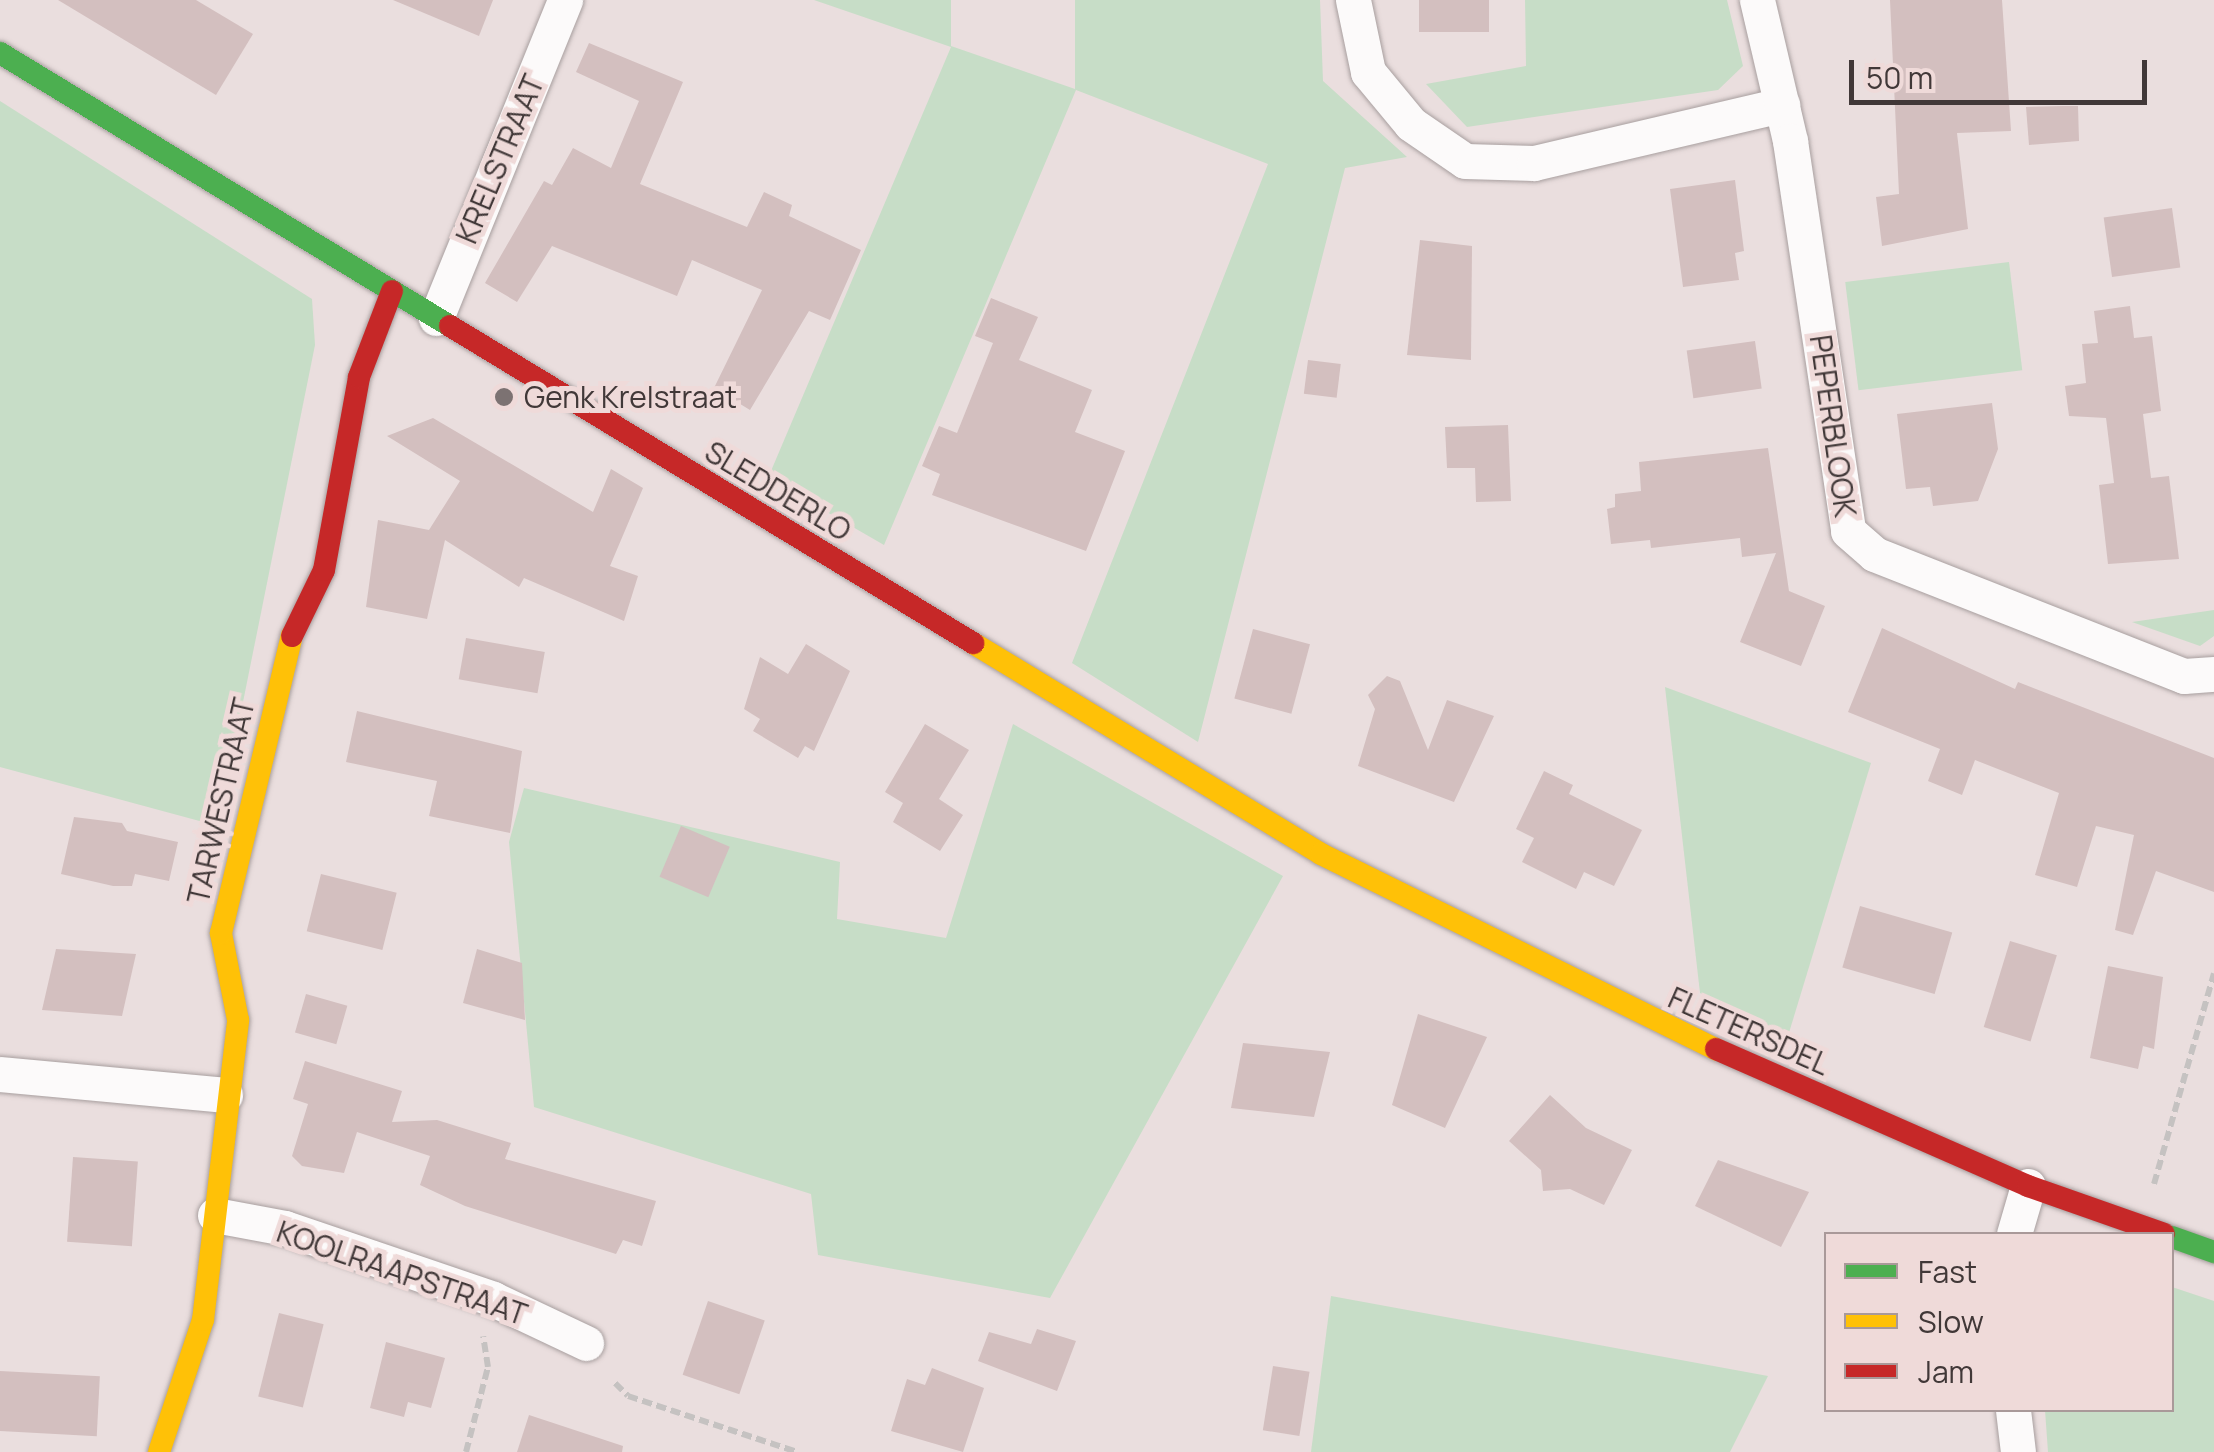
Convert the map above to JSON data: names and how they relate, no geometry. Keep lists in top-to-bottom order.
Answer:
{
  "streets": {
    "street": [
      "KRELSTRAAT",
      "PEPERBLOOK",
      "SLEDDERLO",
      "TARWESTRAAT",
      "FLETERSDEL",
      "KOOLRAAPSTRAAT"
    ]
  },
  "crossings": [
    ["KRELSTRAAT", "SLEDDERLO"],
    ["SLEDDERLO", "TARWESTRAAT"],
    ["SLEDDERLO", "FLETERSDEL"],
    ["TARWESTRAAT", "KOOLRAAPSTRAAT"]
  ],
  "places": ["Genk Krelstraat"],
  "legend": ["Fast", "Slow", "Jam"],
  "scale_bar": "50 m"
}
